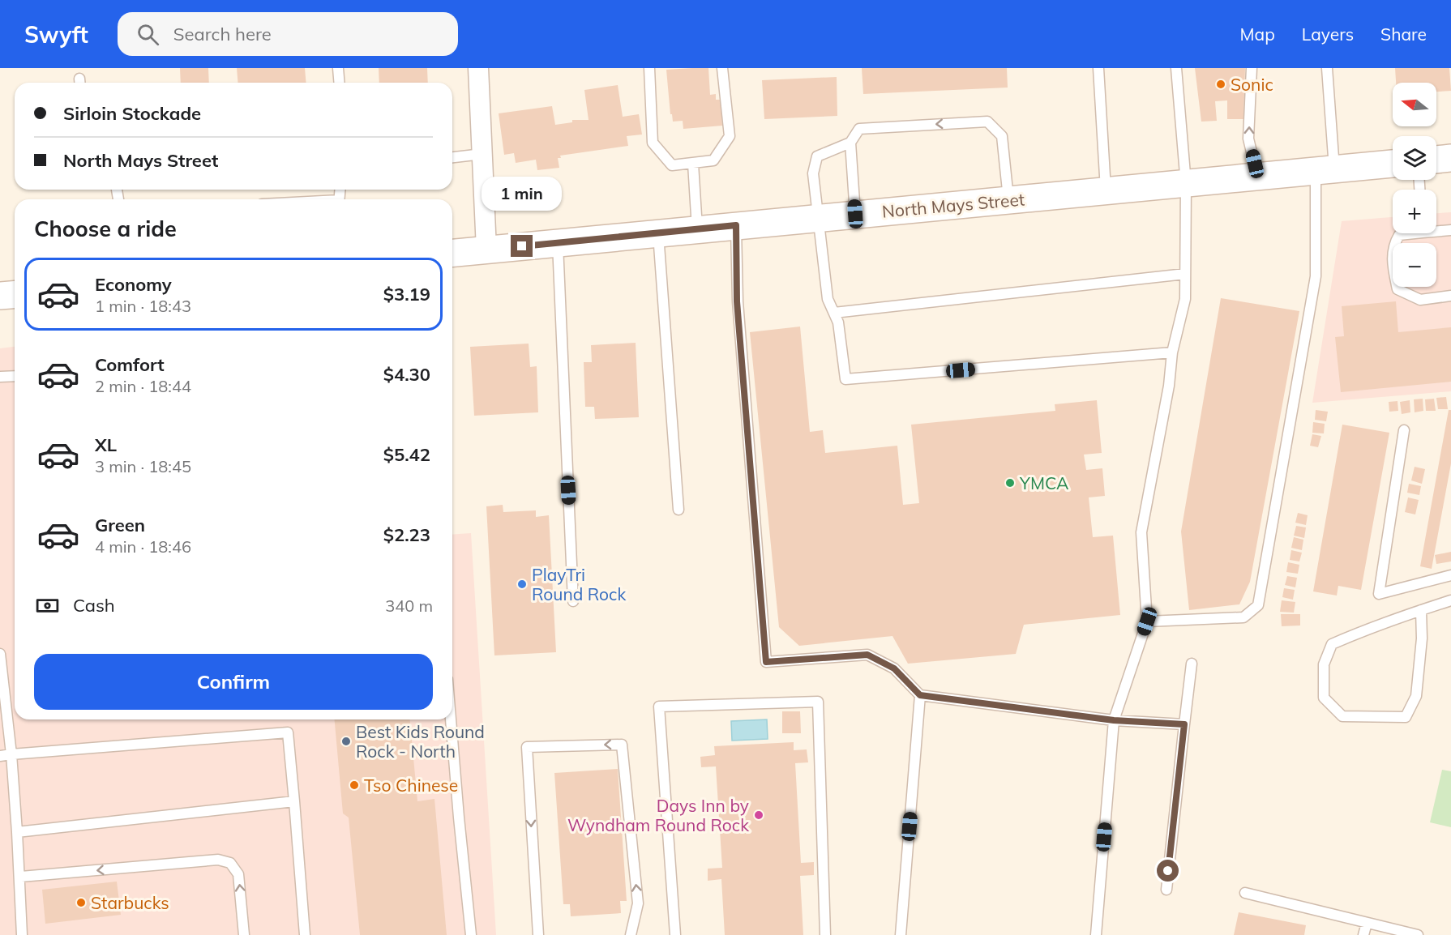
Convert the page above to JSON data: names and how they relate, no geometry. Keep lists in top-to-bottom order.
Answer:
{
  "streets": {
    "main road": ["North Mays Street"]
  },
  "places": [
    "Sonic",
    "YMCA",
    "PlayTri Round Rock",
    "Best Kids Round Rock - North",
    "Tso Chinese",
    "Days Inn by Wyndham Round Rock",
    "Starbucks"
  ],
  "north": "left",
  "page": {
    "header": "Swyft",
    "search": "Search here",
    "nav": ["Map", "Layers", "Share"],
    "map_buttons": ["+", "−"],
    "banner": ["Sirloin Stockade", "North Mays Street"],
    "bubble": "1 min",
    "heading": "Choose a ride",
    "list": [
      {
        "name": "Economy",
        "note": "1 min · 18:43",
        "value": "$3.19"
      },
      {
        "name": "Comfort",
        "note": "2 min · 18:44",
        "value": "$4.30"
      },
      {
        "name": "XL",
        "note": "3 min · 18:45",
        "value": "$5.42"
      },
      {
        "name": "Green",
        "note": "4 min · 18:46",
        "value": "$2.23"
      }
    ],
    "pay": ["Cash", "340 m"],
    "buttons": "Confirm"
  }
}
